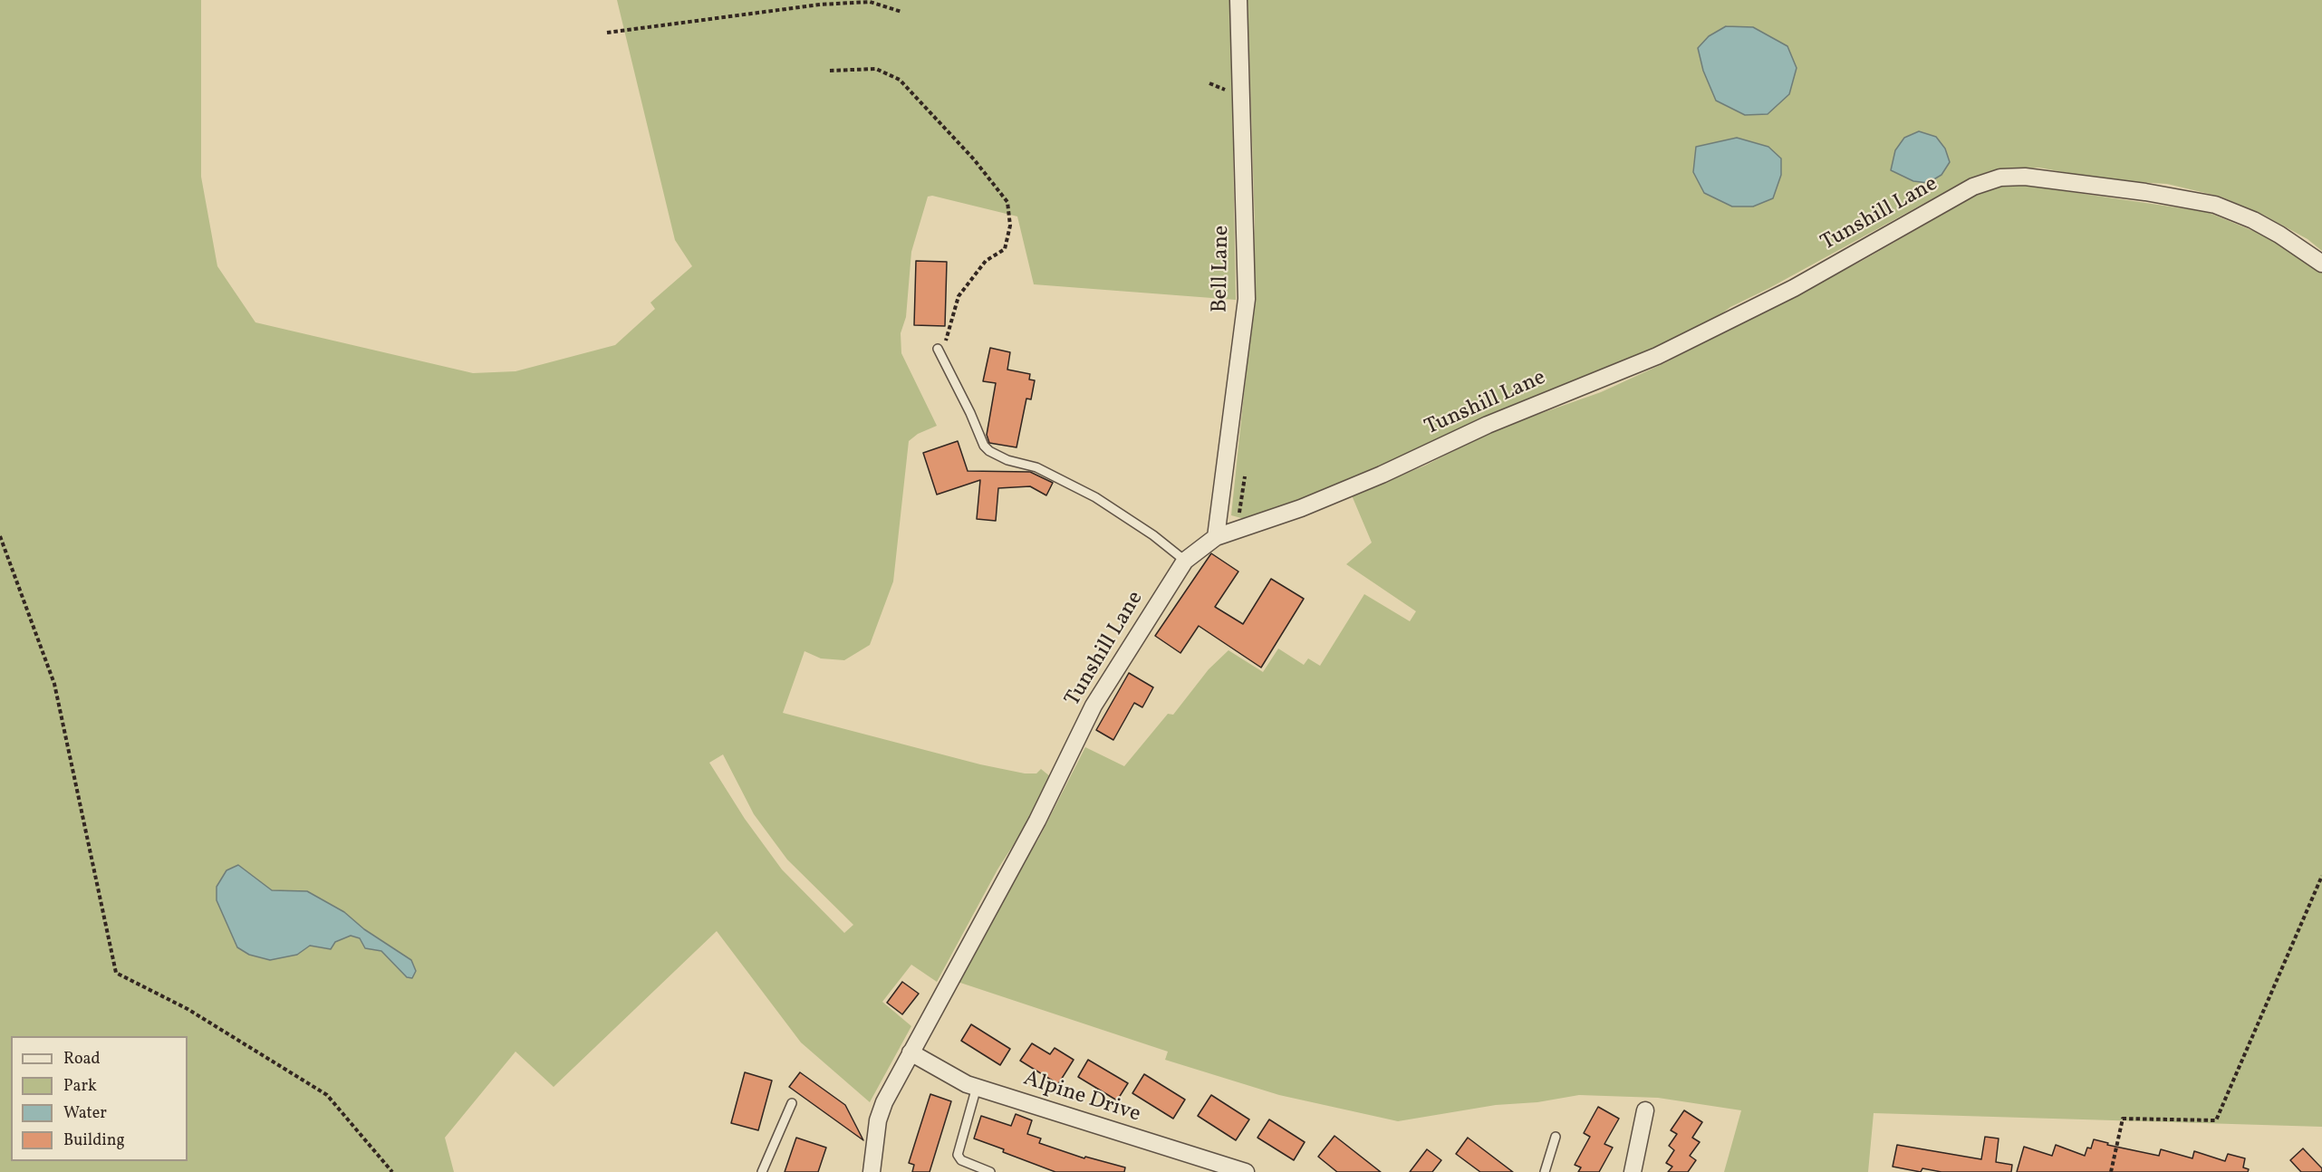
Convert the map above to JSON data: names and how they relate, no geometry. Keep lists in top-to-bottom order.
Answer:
{
  "streets": {
    "street": ["Tunshill Lane", "Bell Lane", "Alpine Drive"]
  },
  "crossings": [
    ["Tunshill Lane", "Bell Lane"],
    ["Tunshill Lane", "Alpine Drive"]
  ],
  "legend": [
    "Road",
    "Park",
    "Water",
    "Building"
  ]
}
